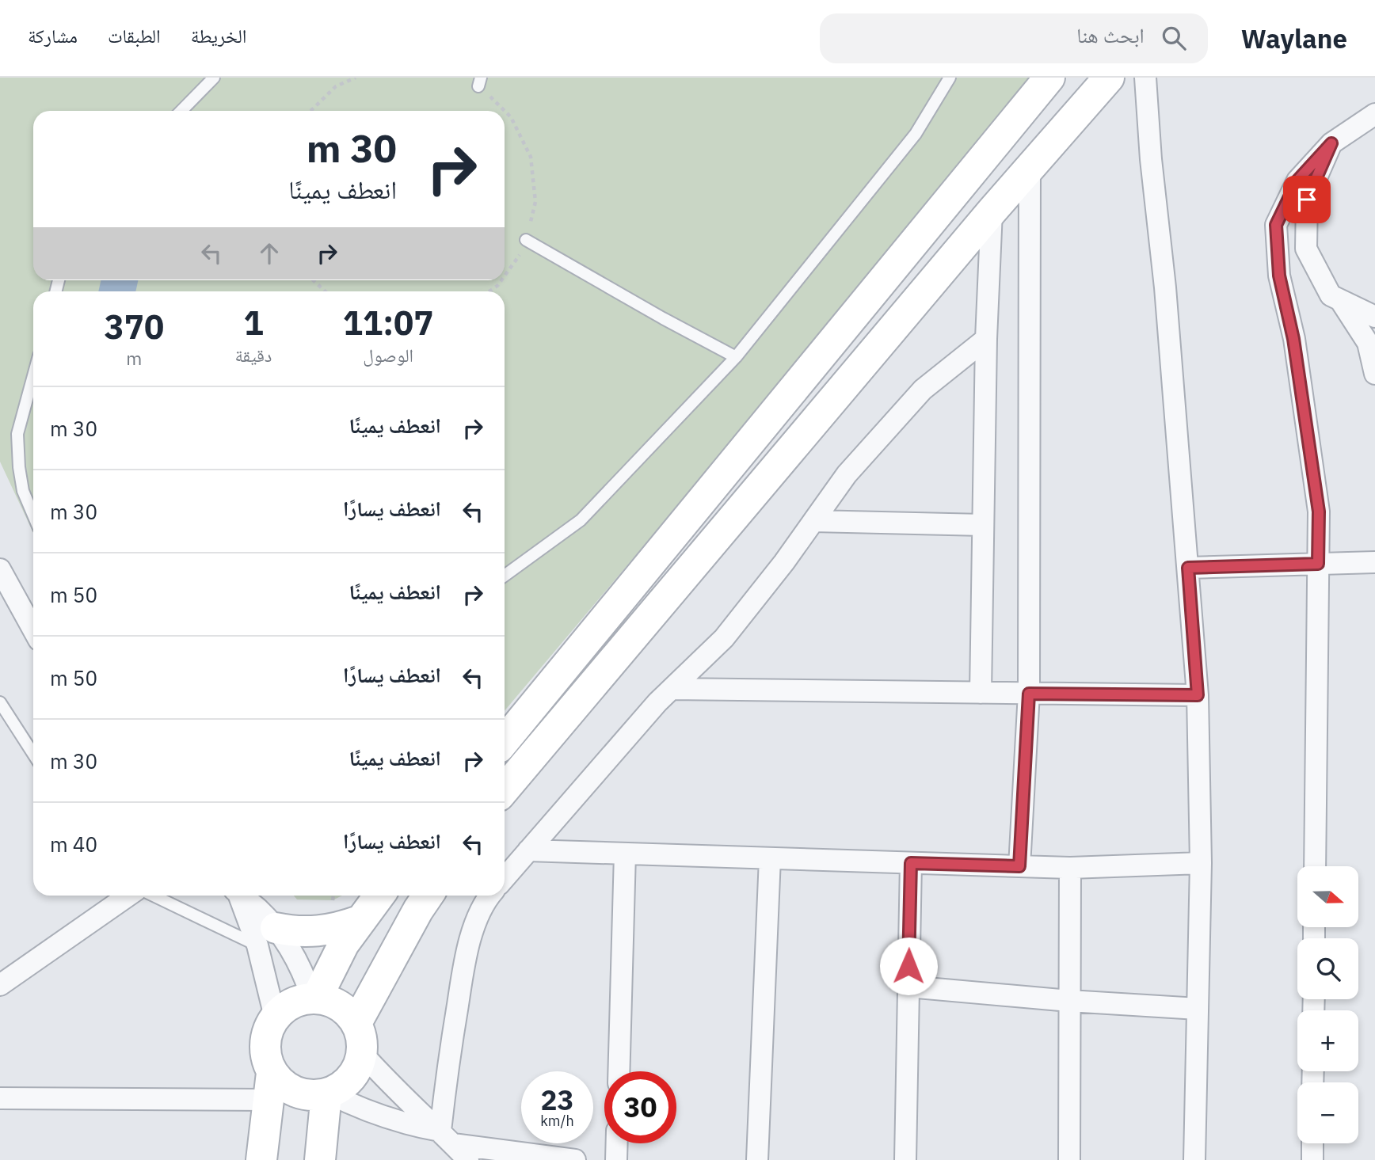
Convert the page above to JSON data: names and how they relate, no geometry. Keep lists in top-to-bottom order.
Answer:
{
  "north": "right",
  "page": {
    "header": "Waylane",
    "search": "ابحث هنا",
    "nav": ["الخريطة", "الطبقات", "مشاركة"],
    "turn": ["30 m", "انعطف يمينًا"],
    "eta": [
      "11:07",
      "الوصول",
      "1",
      "دقيقة",
      "370",
      "m"
    ],
    "list": [
      {
        "name": "انعطف يمينًا",
        "value": "30 m"
      },
      {
        "name": "انعطف يسارًا",
        "value": "30 m"
      },
      {
        "name": "انعطف يمينًا",
        "value": "50 m"
      },
      {
        "name": "انعطف يسارًا",
        "value": "50 m"
      },
      {
        "name": "انعطف يمينًا",
        "value": "30 m"
      },
      {
        "name": "انعطف يسارًا",
        "value": "40 m"
      }
    ],
    "map_buttons": ["+", "−"],
    "speed": "23 km/h",
    "limit": "30"
  }
}
